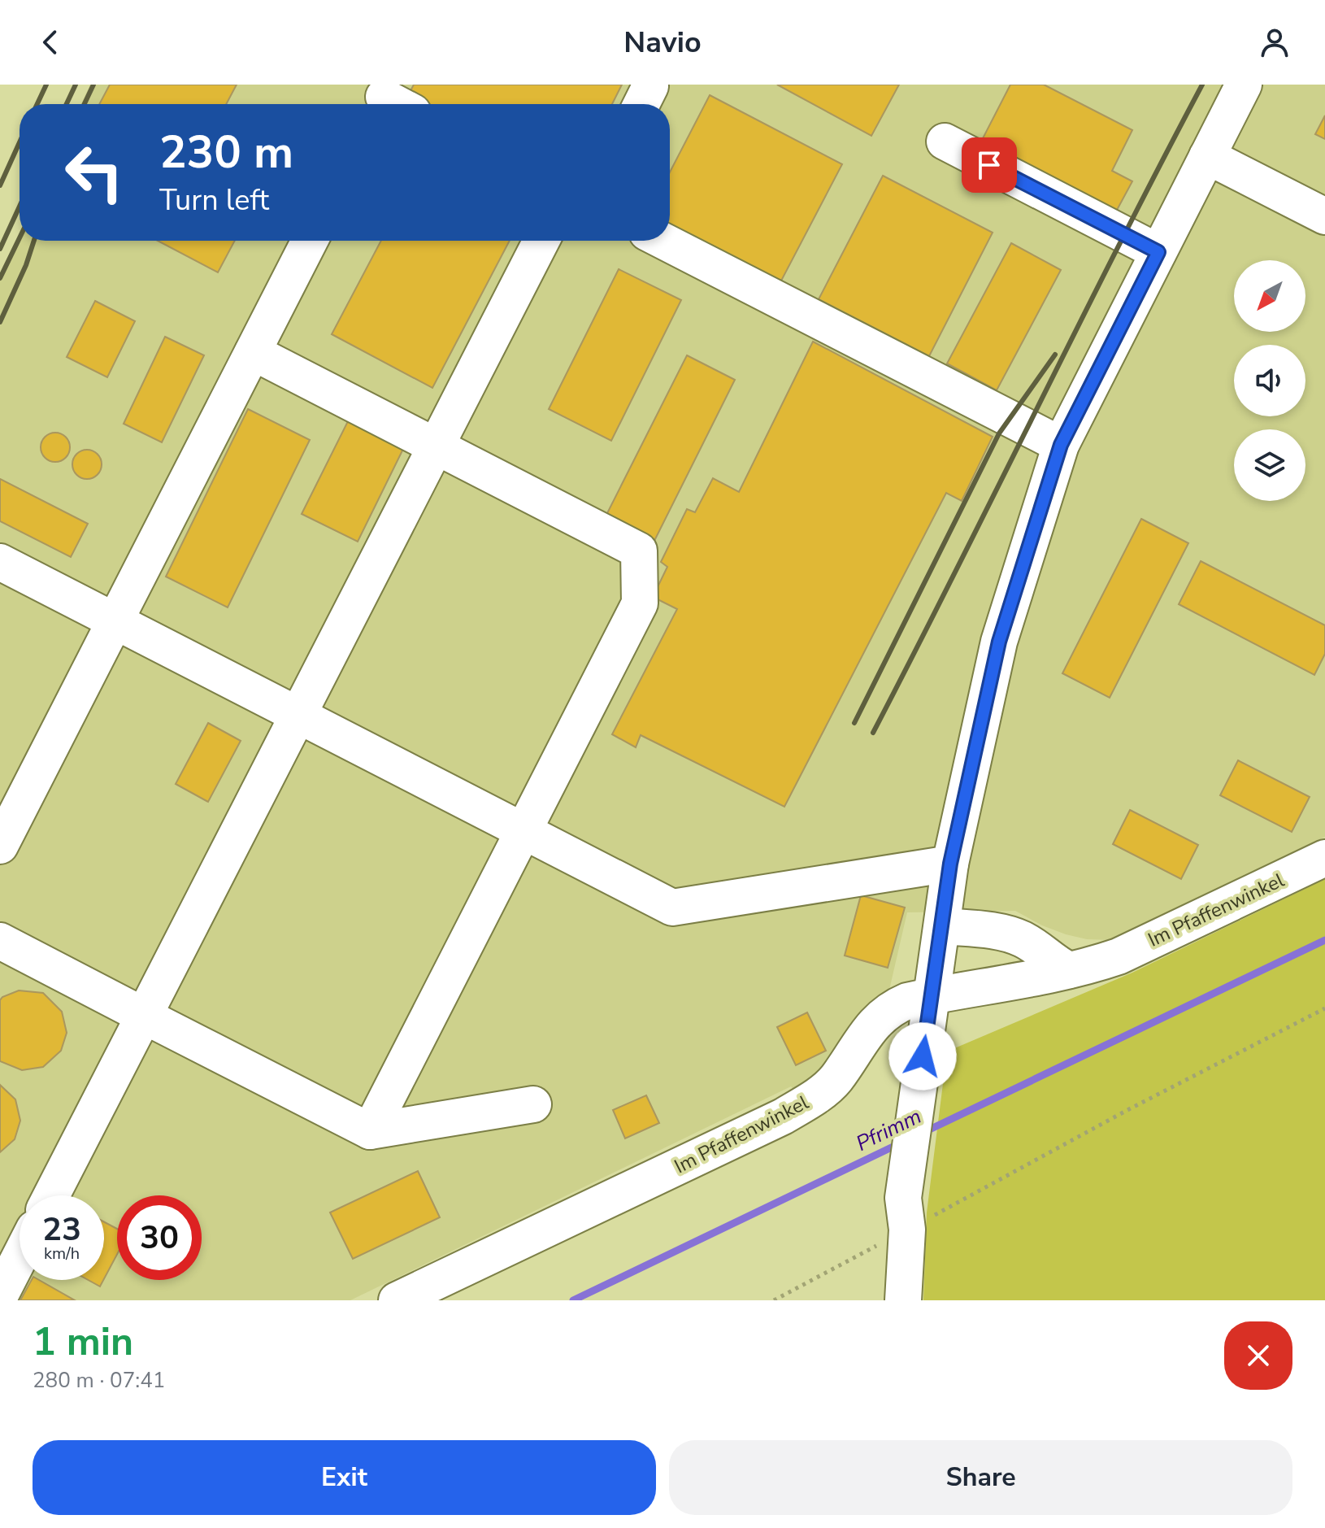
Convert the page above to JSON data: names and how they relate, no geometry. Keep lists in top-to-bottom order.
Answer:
{
  "streets": {
    "street": ["Im Pfaffenwinkel"]
  },
  "water": ["Pfrimm"],
  "north": "bottom left",
  "page": {
    "header": "Navio",
    "turn": ["230 m", "Turn left"],
    "speed": "23 km/h",
    "limit": "30",
    "heading": ["1 min", "280 m · 07:41"],
    "buttons": ["Exit", "Share"]
  }
}
